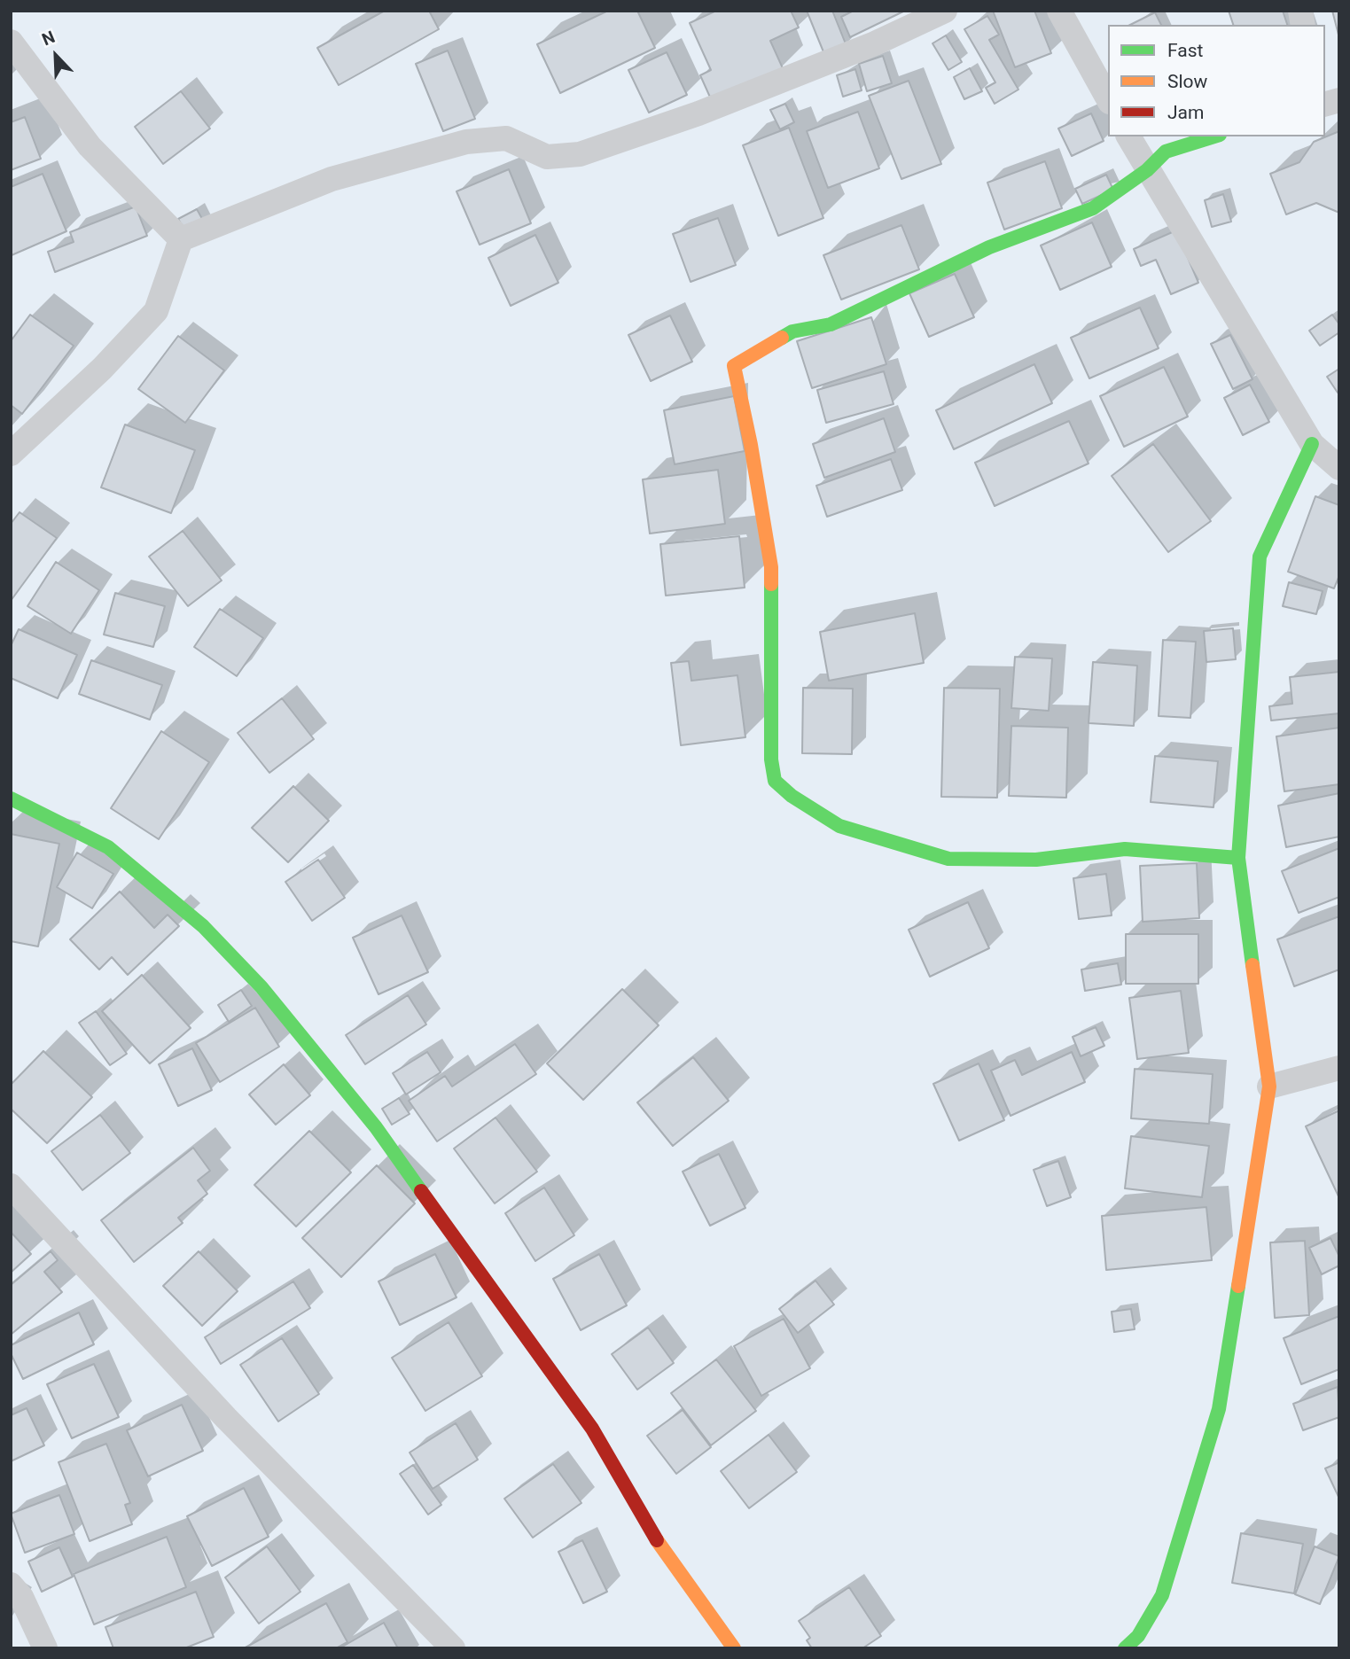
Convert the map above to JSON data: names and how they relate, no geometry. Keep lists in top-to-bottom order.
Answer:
{
  "legend": ["Fast", "Slow", "Jam"],
  "north": "top left"
}
